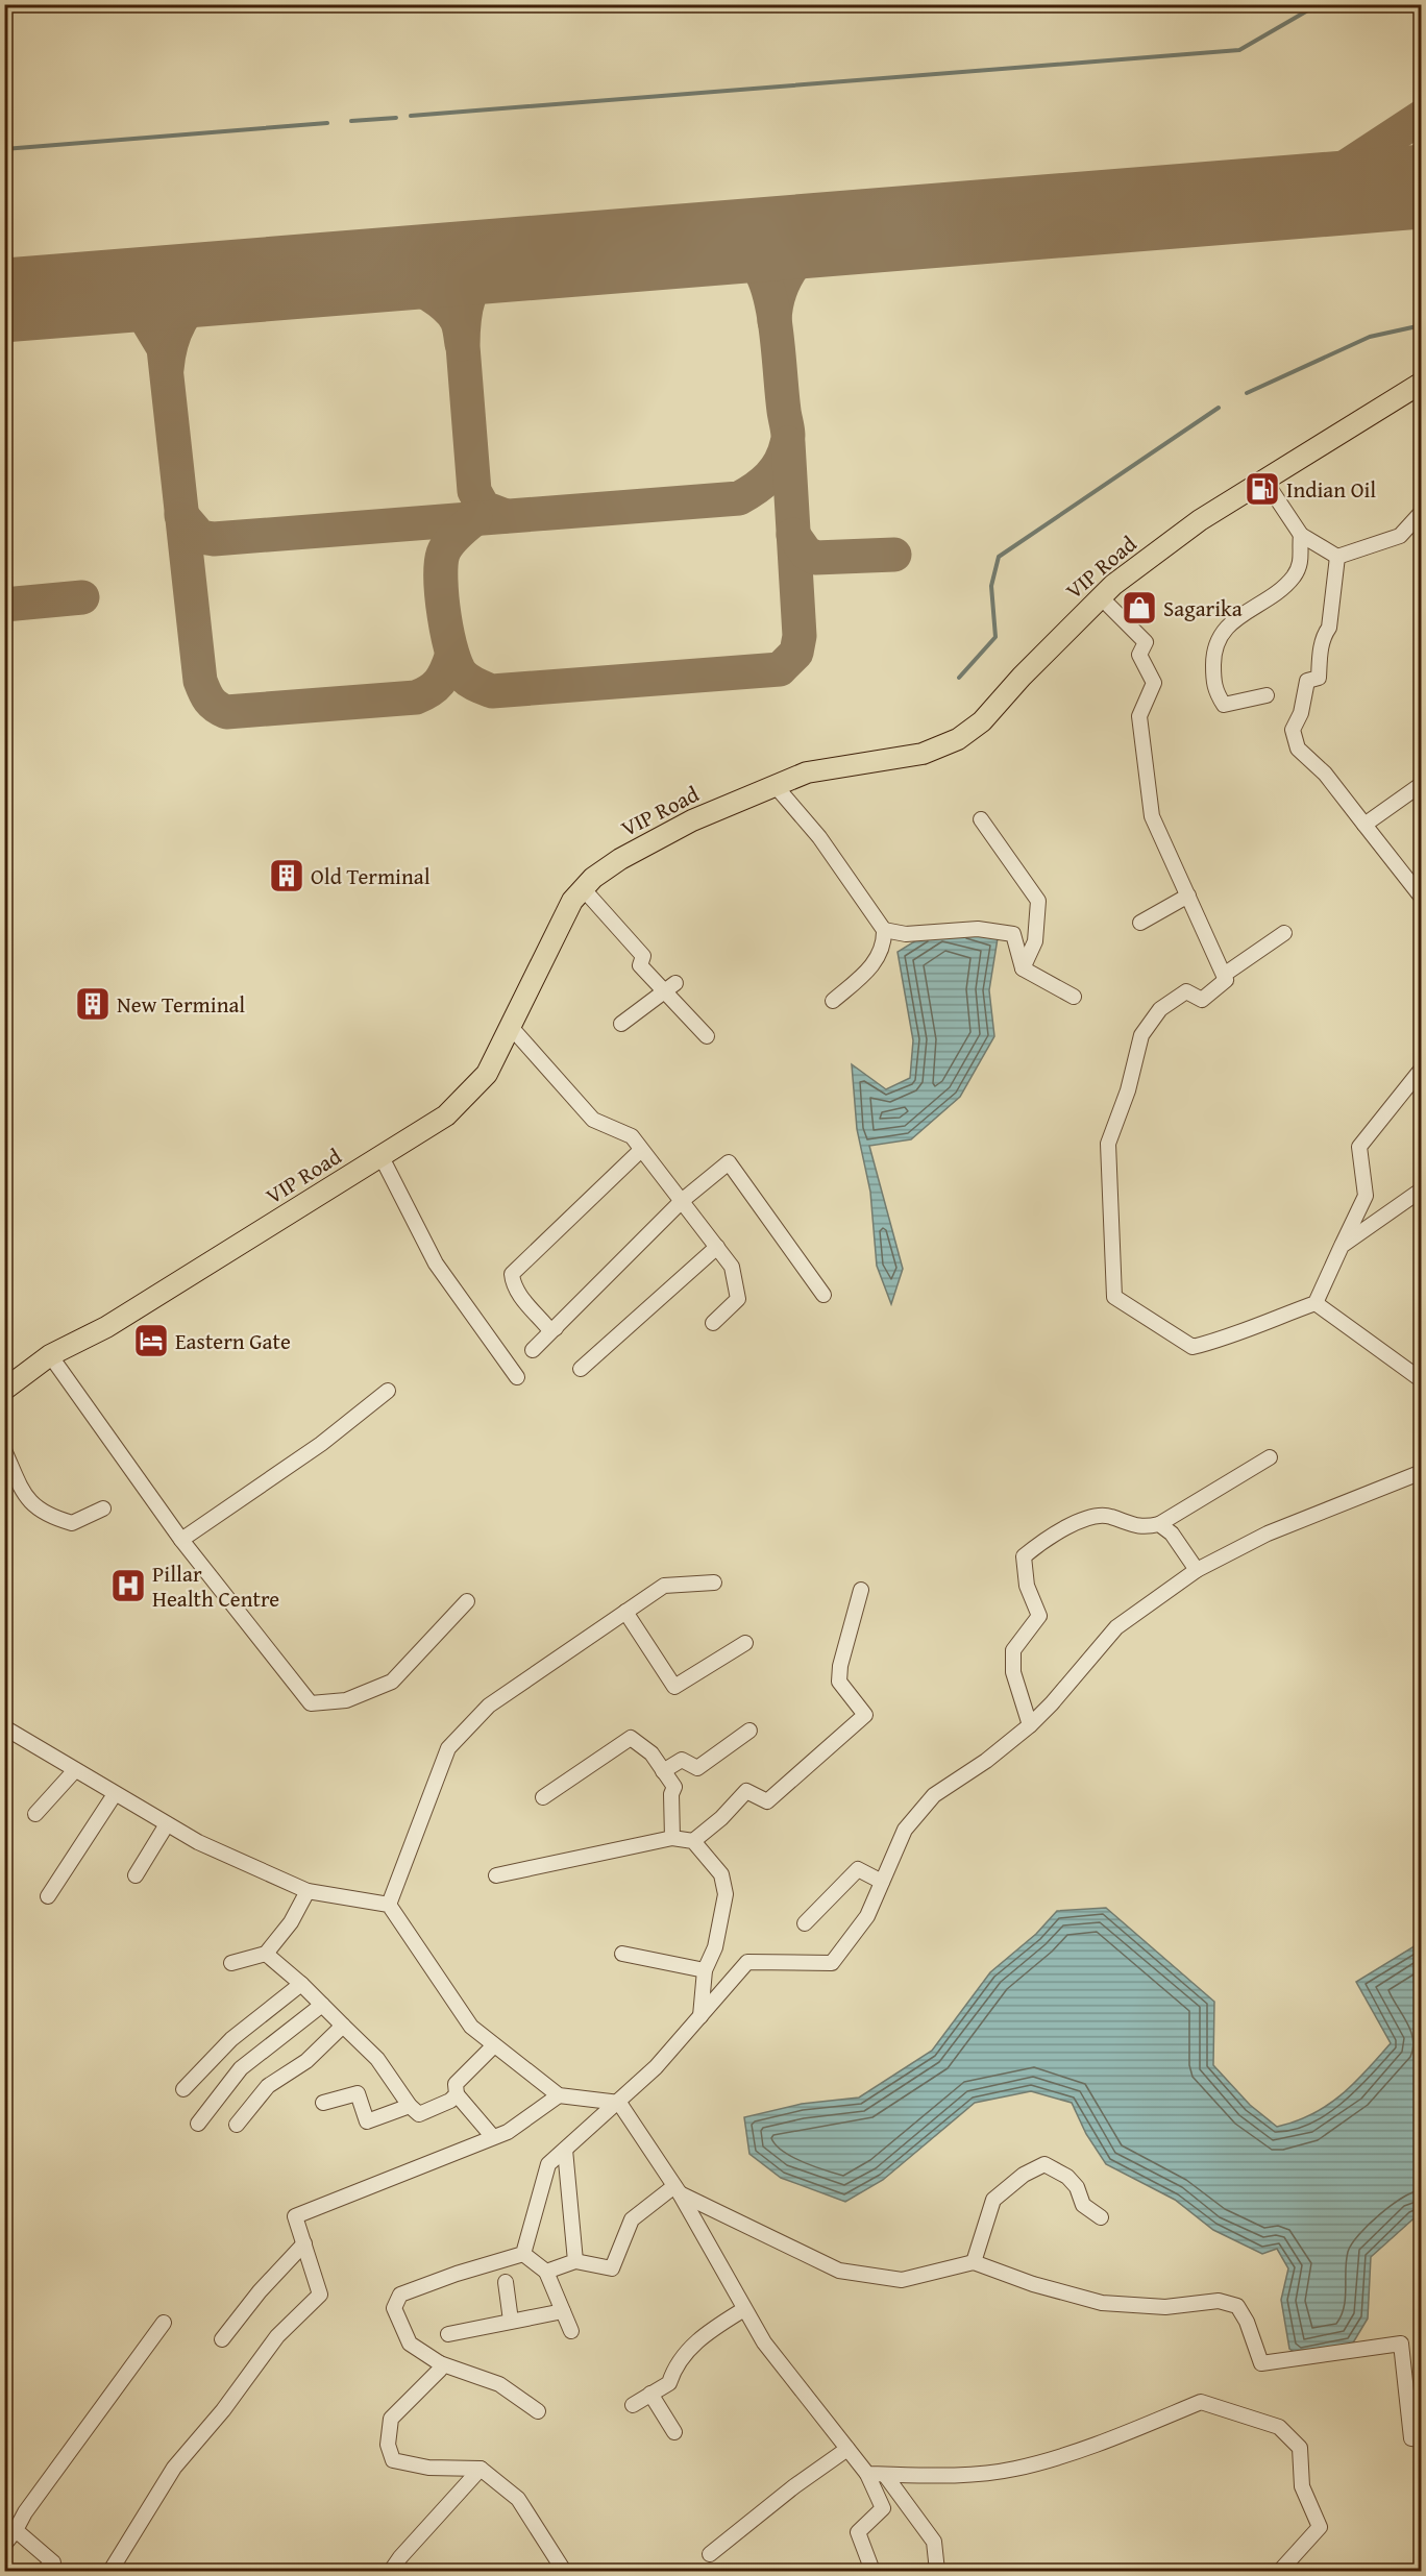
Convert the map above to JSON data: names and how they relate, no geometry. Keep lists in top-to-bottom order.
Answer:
{
  "streets": {
    "highway": ["VIP Road"]
  },
  "places": {
    "fuel station": ["Indian Oil"],
    "shop": ["Sagarika"],
    "building": ["Old Terminal", "New Terminal"],
    "hotel": ["Eastern Gate"],
    "hospital": ["Pillar Health Centre"]
  }
}
